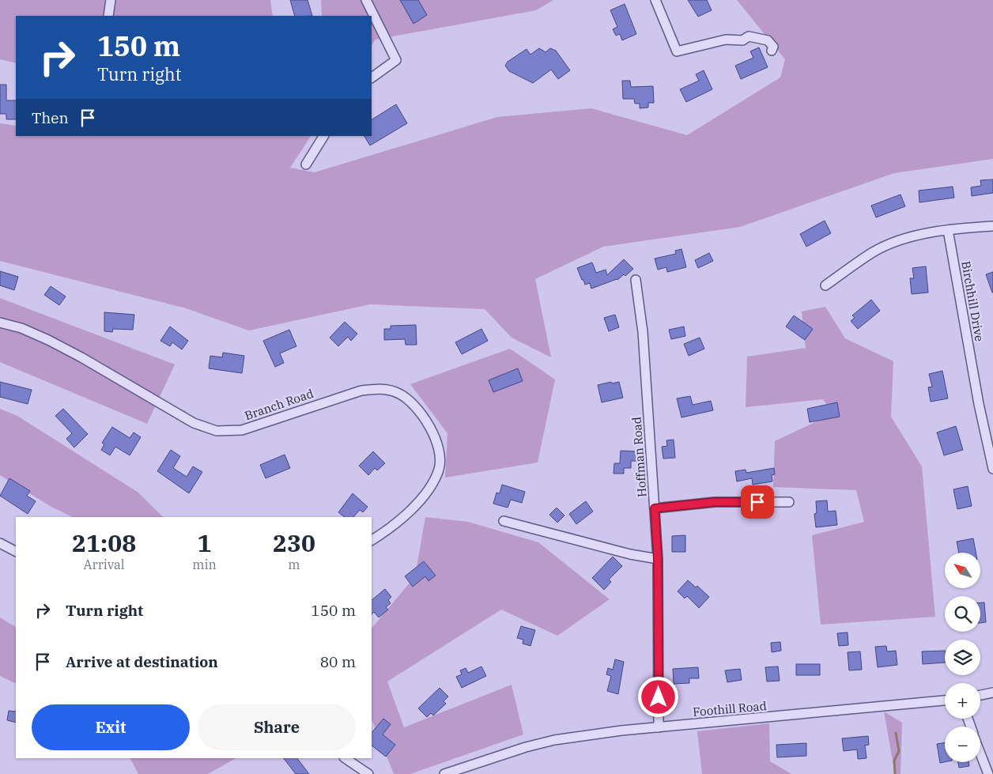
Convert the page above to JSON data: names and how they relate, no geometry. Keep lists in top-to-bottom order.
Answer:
{
  "streets": {
    "street": [
      "Birchhill Drive",
      "Branch Road",
      "Hoffman Road",
      "Foothill Road"
    ]
  },
  "crossings": [
    ["Hoffman Road", "Foothill Road"]
  ],
  "north": "top left",
  "page": {
    "turn": ["150 m", "Turn right"],
    "then": "Then",
    "eta": [
      "21:08",
      "Arrival",
      "1",
      "min",
      "230",
      "m"
    ],
    "map_buttons": ["+", "−"],
    "list": [
      {
        "name": "Turn right",
        "value": "150 m"
      },
      {
        "name": "Arrive at destination",
        "value": "80 m"
      }
    ],
    "buttons": ["Exit", "Share"]
  }
}
